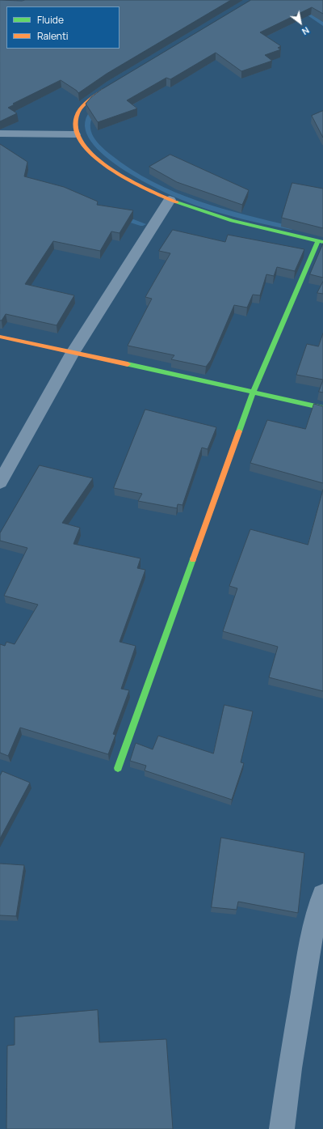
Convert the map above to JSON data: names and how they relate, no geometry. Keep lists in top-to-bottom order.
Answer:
{
  "legend": ["Fluide", "Ralenti"],
  "north": "bottom right"
}
